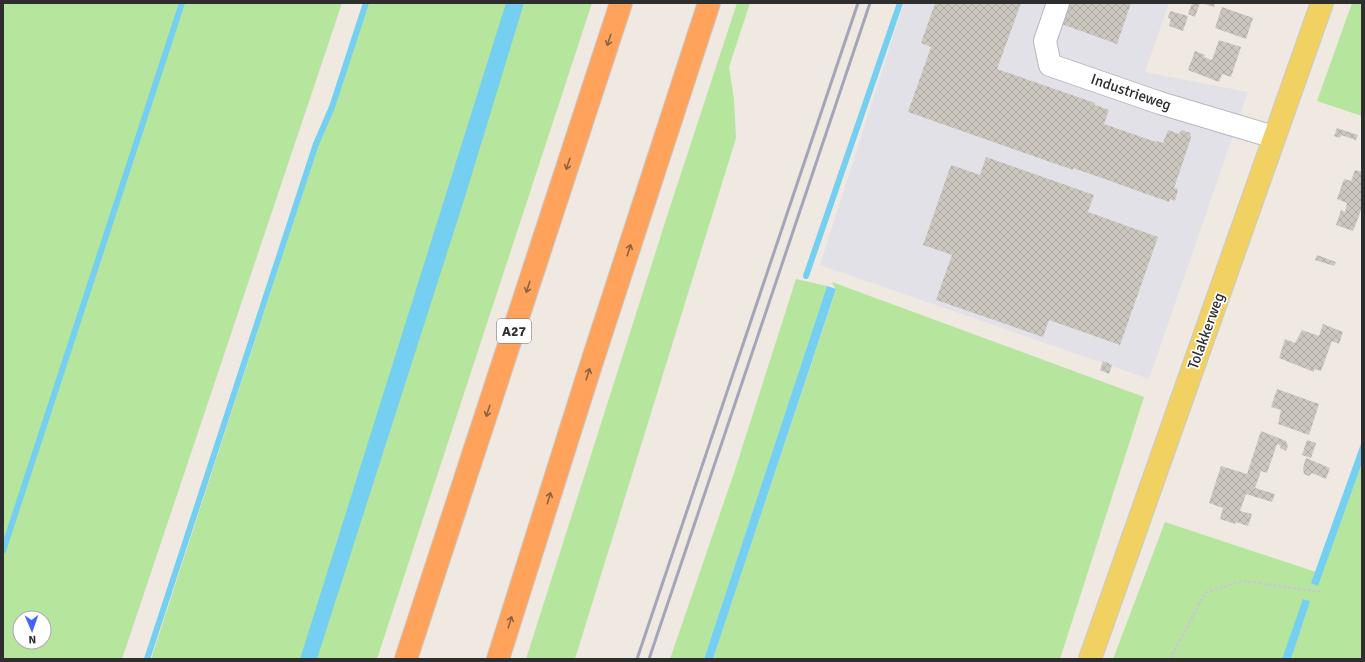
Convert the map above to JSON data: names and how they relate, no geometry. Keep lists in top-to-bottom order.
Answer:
{
  "streets": {
    "highway": ["A27"],
    "main road": ["Tolakkerweg"],
    "street": ["Industrieweg"]
  },
  "crossings": [
    ["Industrieweg", "Tolakkerweg"]
  ],
  "north": "bottom"
}
